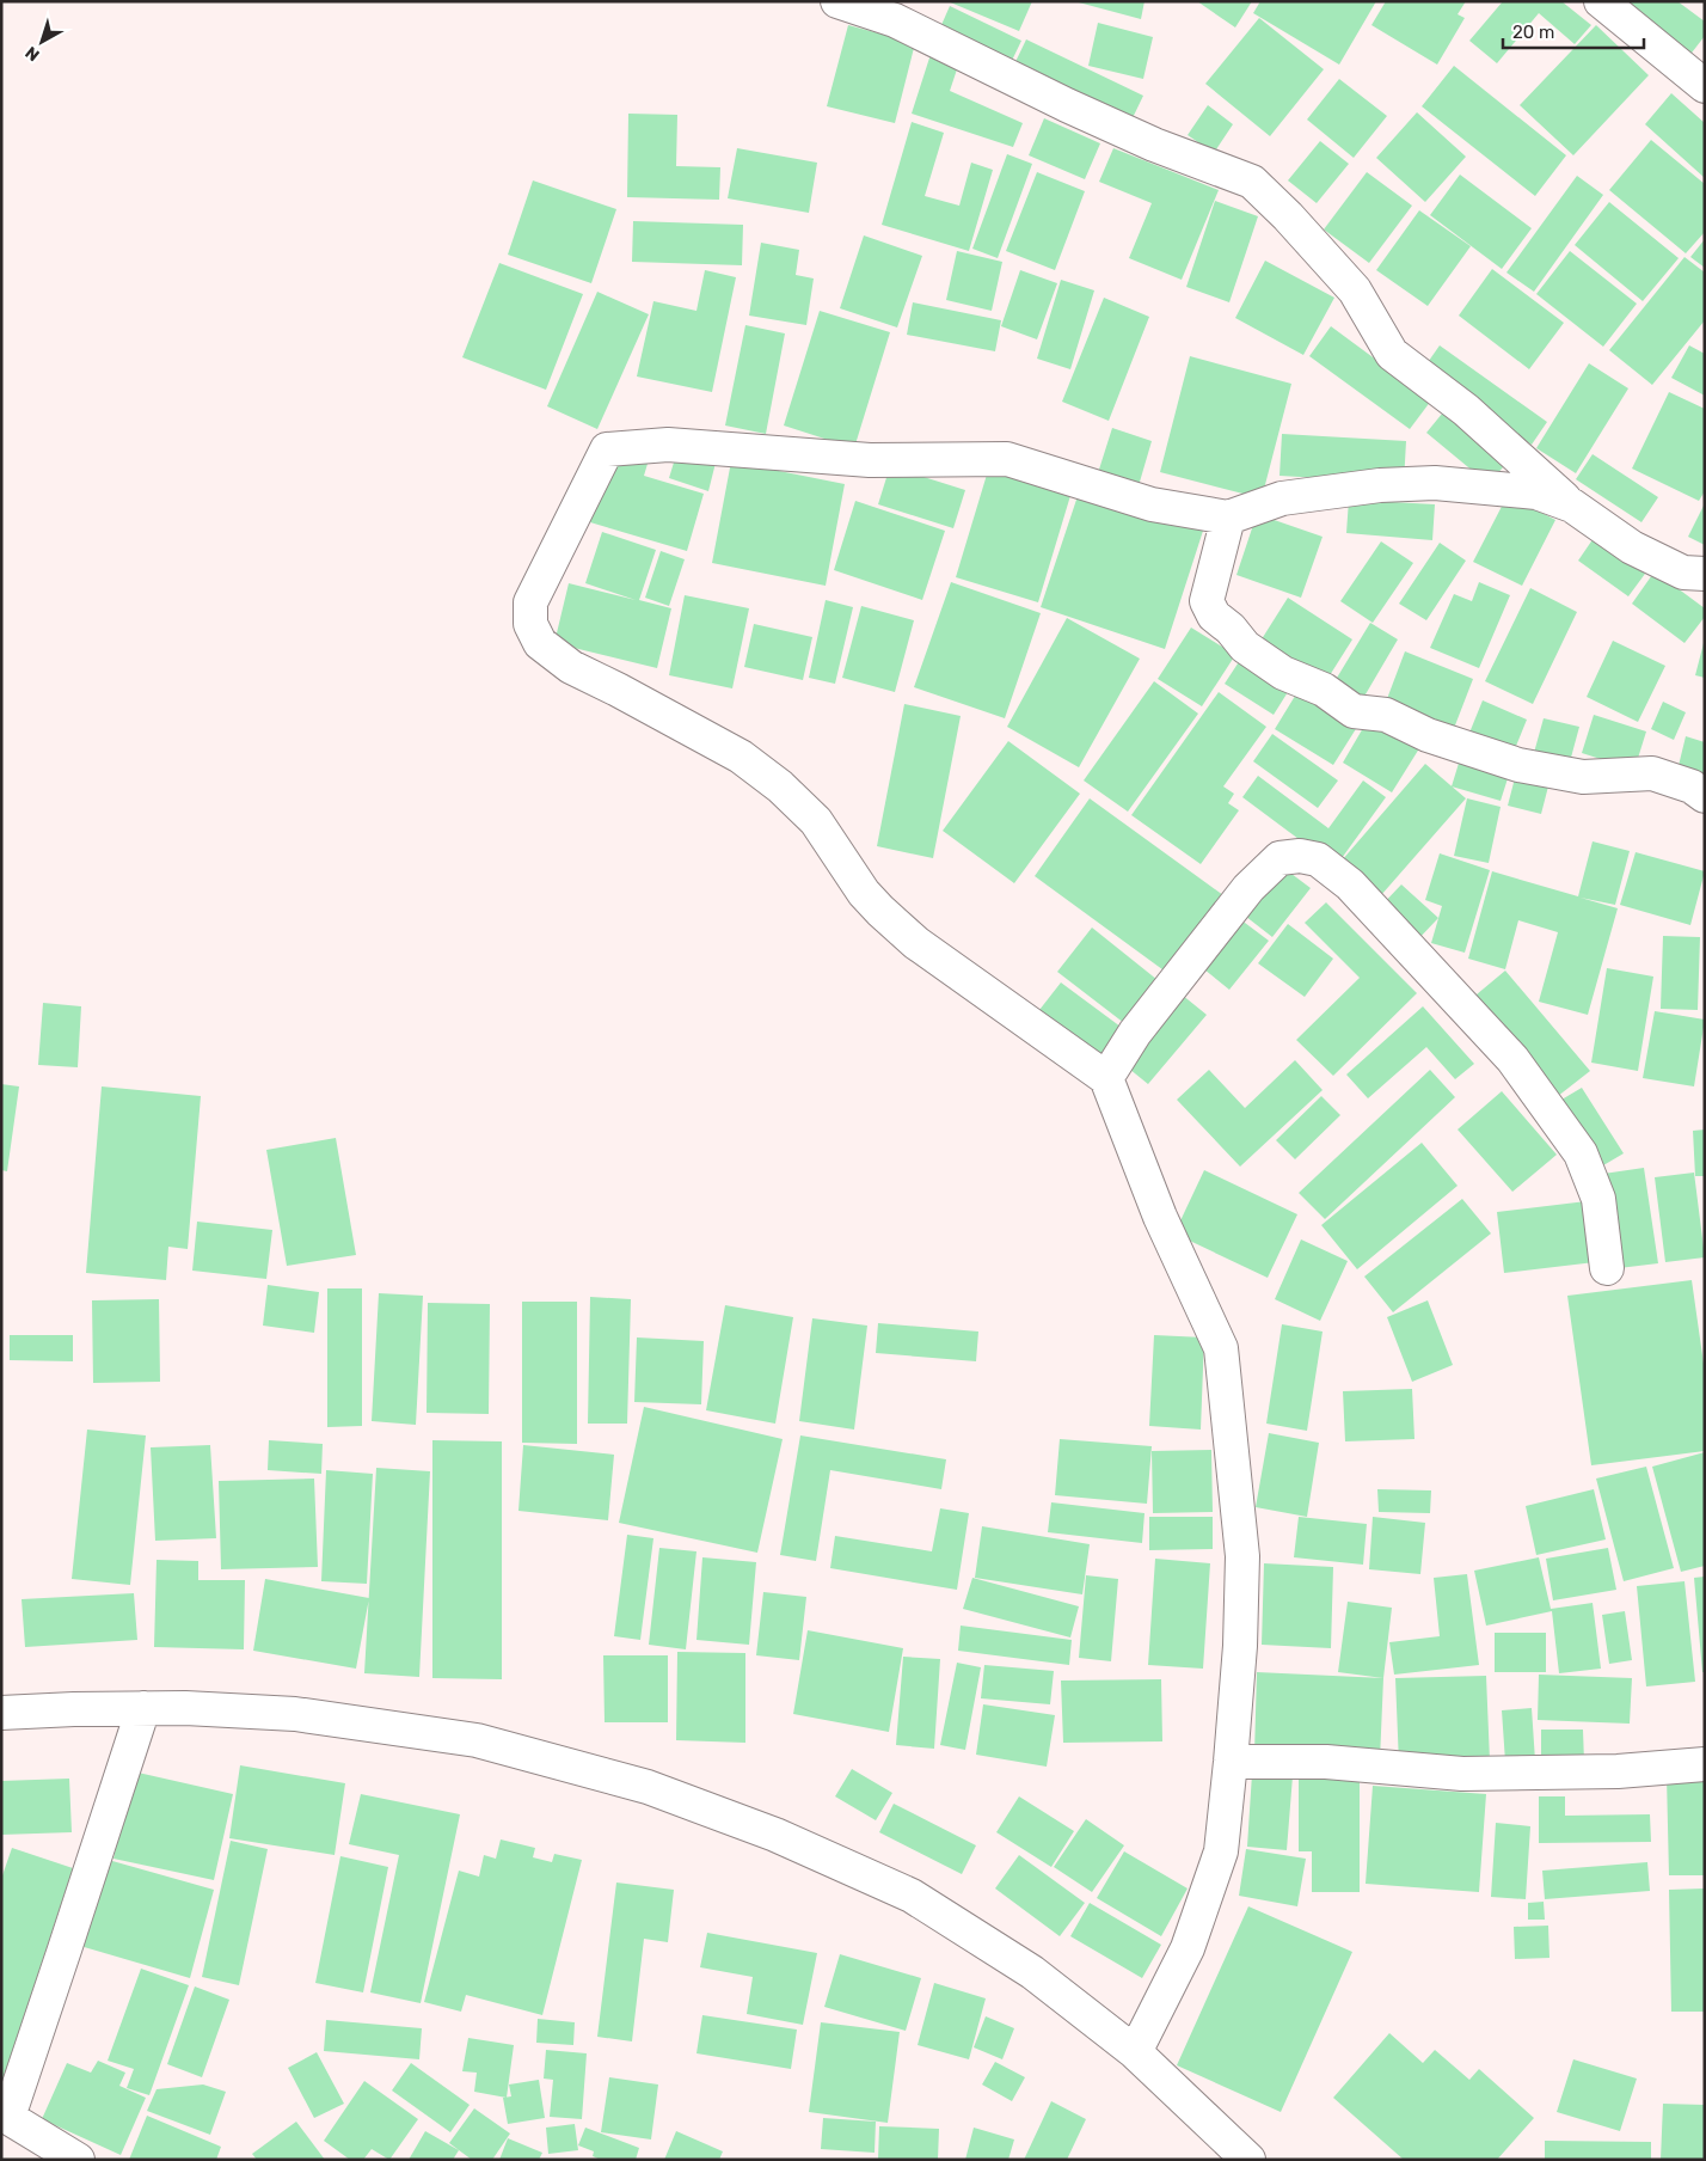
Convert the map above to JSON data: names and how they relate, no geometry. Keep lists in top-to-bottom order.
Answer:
{
  "scale_bar": "20 m",
  "north": "bottom left"
}
